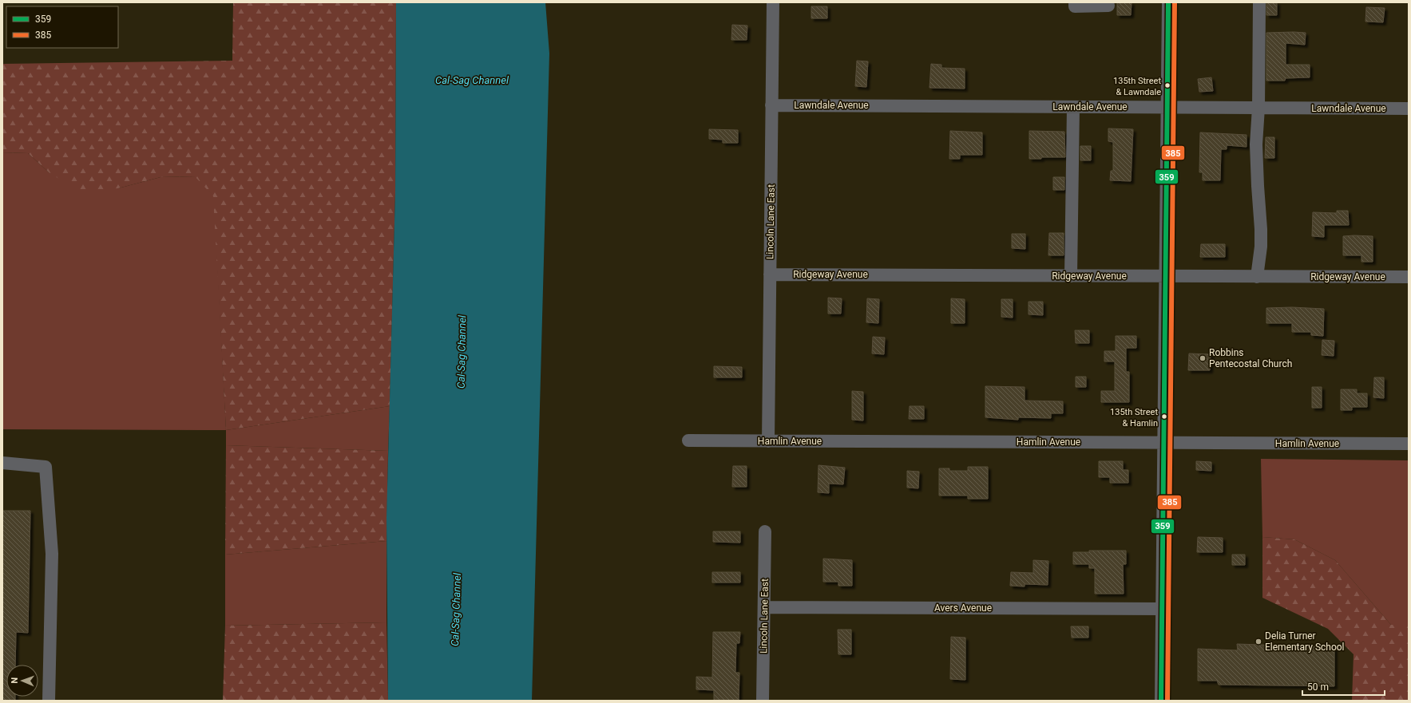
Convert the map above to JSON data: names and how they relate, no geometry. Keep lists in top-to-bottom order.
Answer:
{
  "streets": {
    "street": [
      "Lawndale Avenue",
      "Lincoln Lane East",
      "Ridgeway Avenue",
      "Hamlin Avenue",
      "Avers Avenue"
    ]
  },
  "crossings": [
    ["Lawndale Avenue", "Lincoln Lane East"],
    ["Lincoln Lane East", "Ridgeway Avenue"],
    ["Lincoln Lane East", "Hamlin Avenue"],
    ["Lincoln Lane East", "Avers Avenue"]
  ],
  "water": ["Cal-Sag Channel"],
  "places": [
    "135th Street & Lawndale",
    "Robbins Pentecostal Church",
    "135th Street & Hamlin",
    "Delia Turner Elementary School"
  ],
  "lines": ["transit line 359", "transit line 385"],
  "legend": ["359", "385"],
  "scale_bar": "50 m",
  "north": "left"
}
